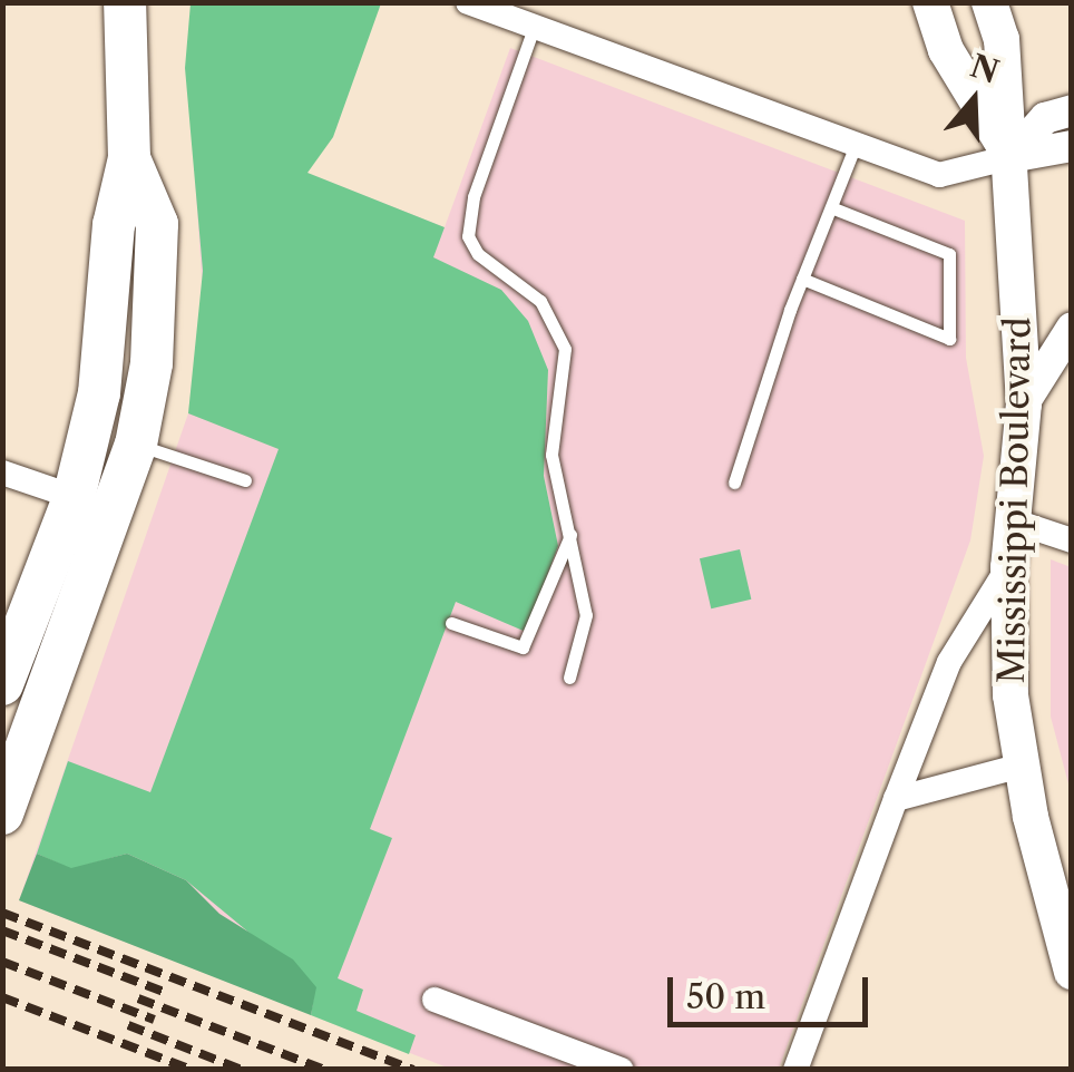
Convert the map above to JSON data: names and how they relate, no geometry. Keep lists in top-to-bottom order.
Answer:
{
  "streets": {
    "main road": ["Mississippi Boulevard"]
  },
  "scale_bar": "50 m",
  "north": "top"
}
